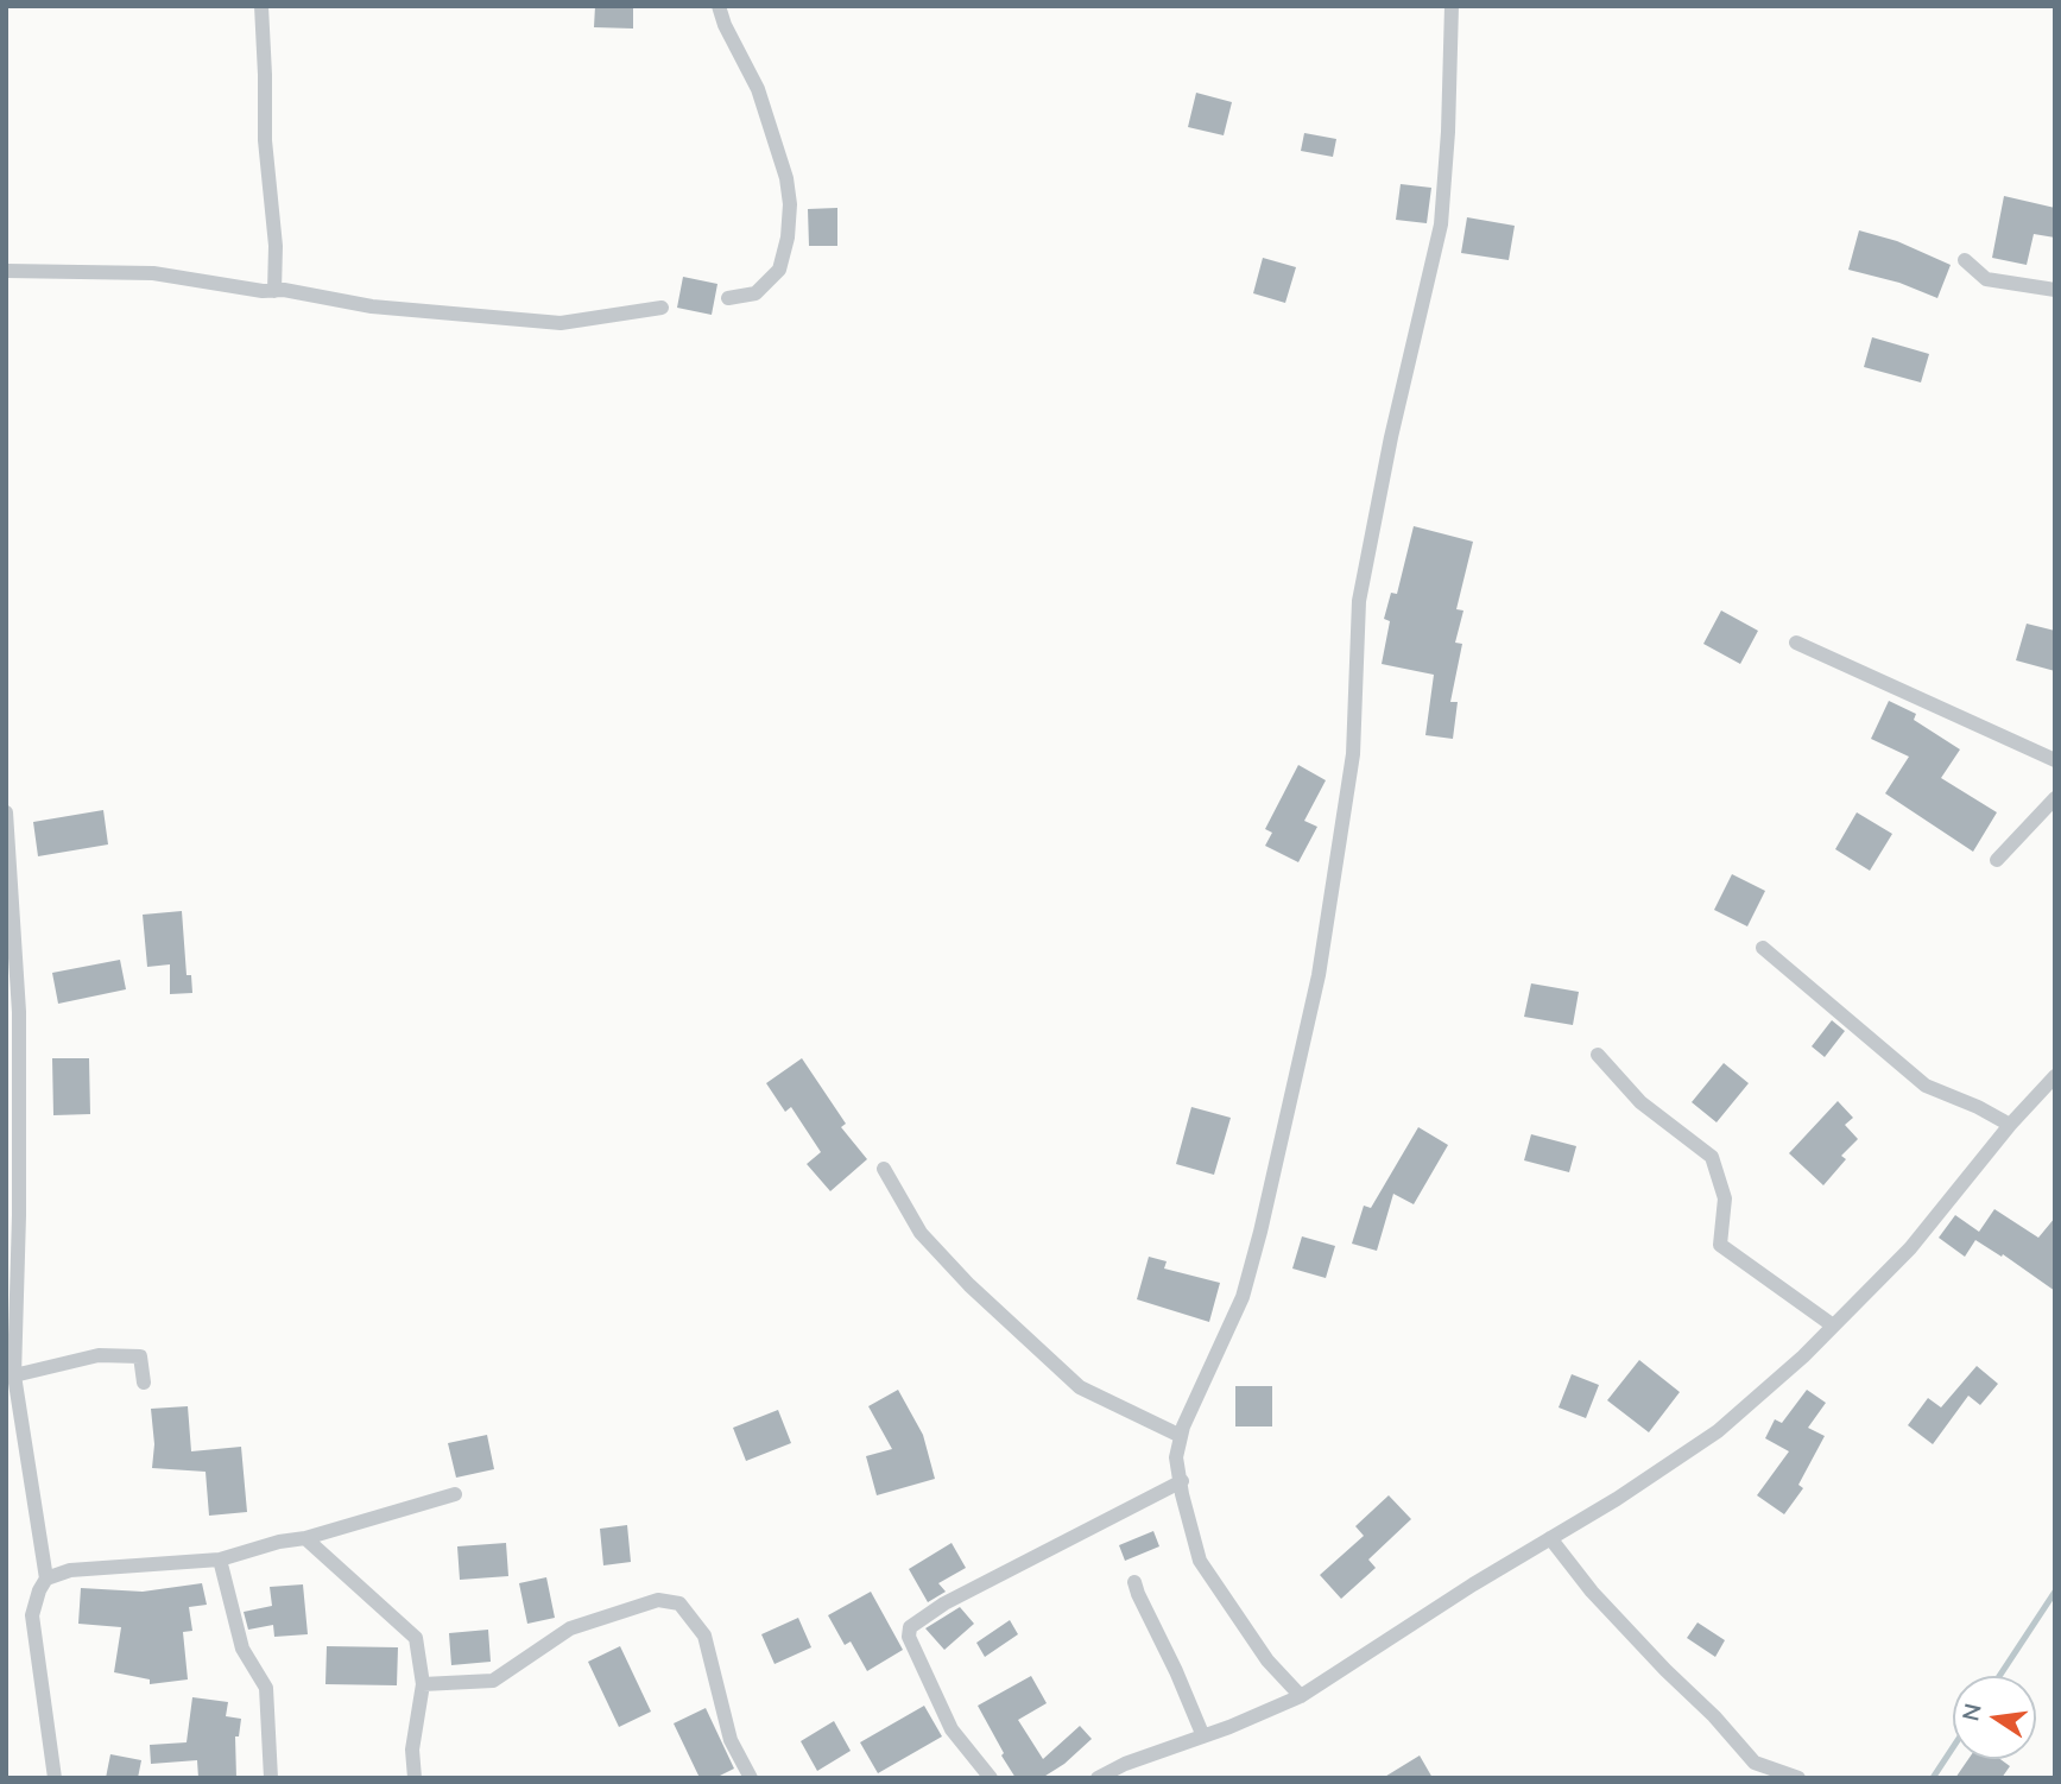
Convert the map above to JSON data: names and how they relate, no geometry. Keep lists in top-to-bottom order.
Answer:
{
  "north": "left"
}
